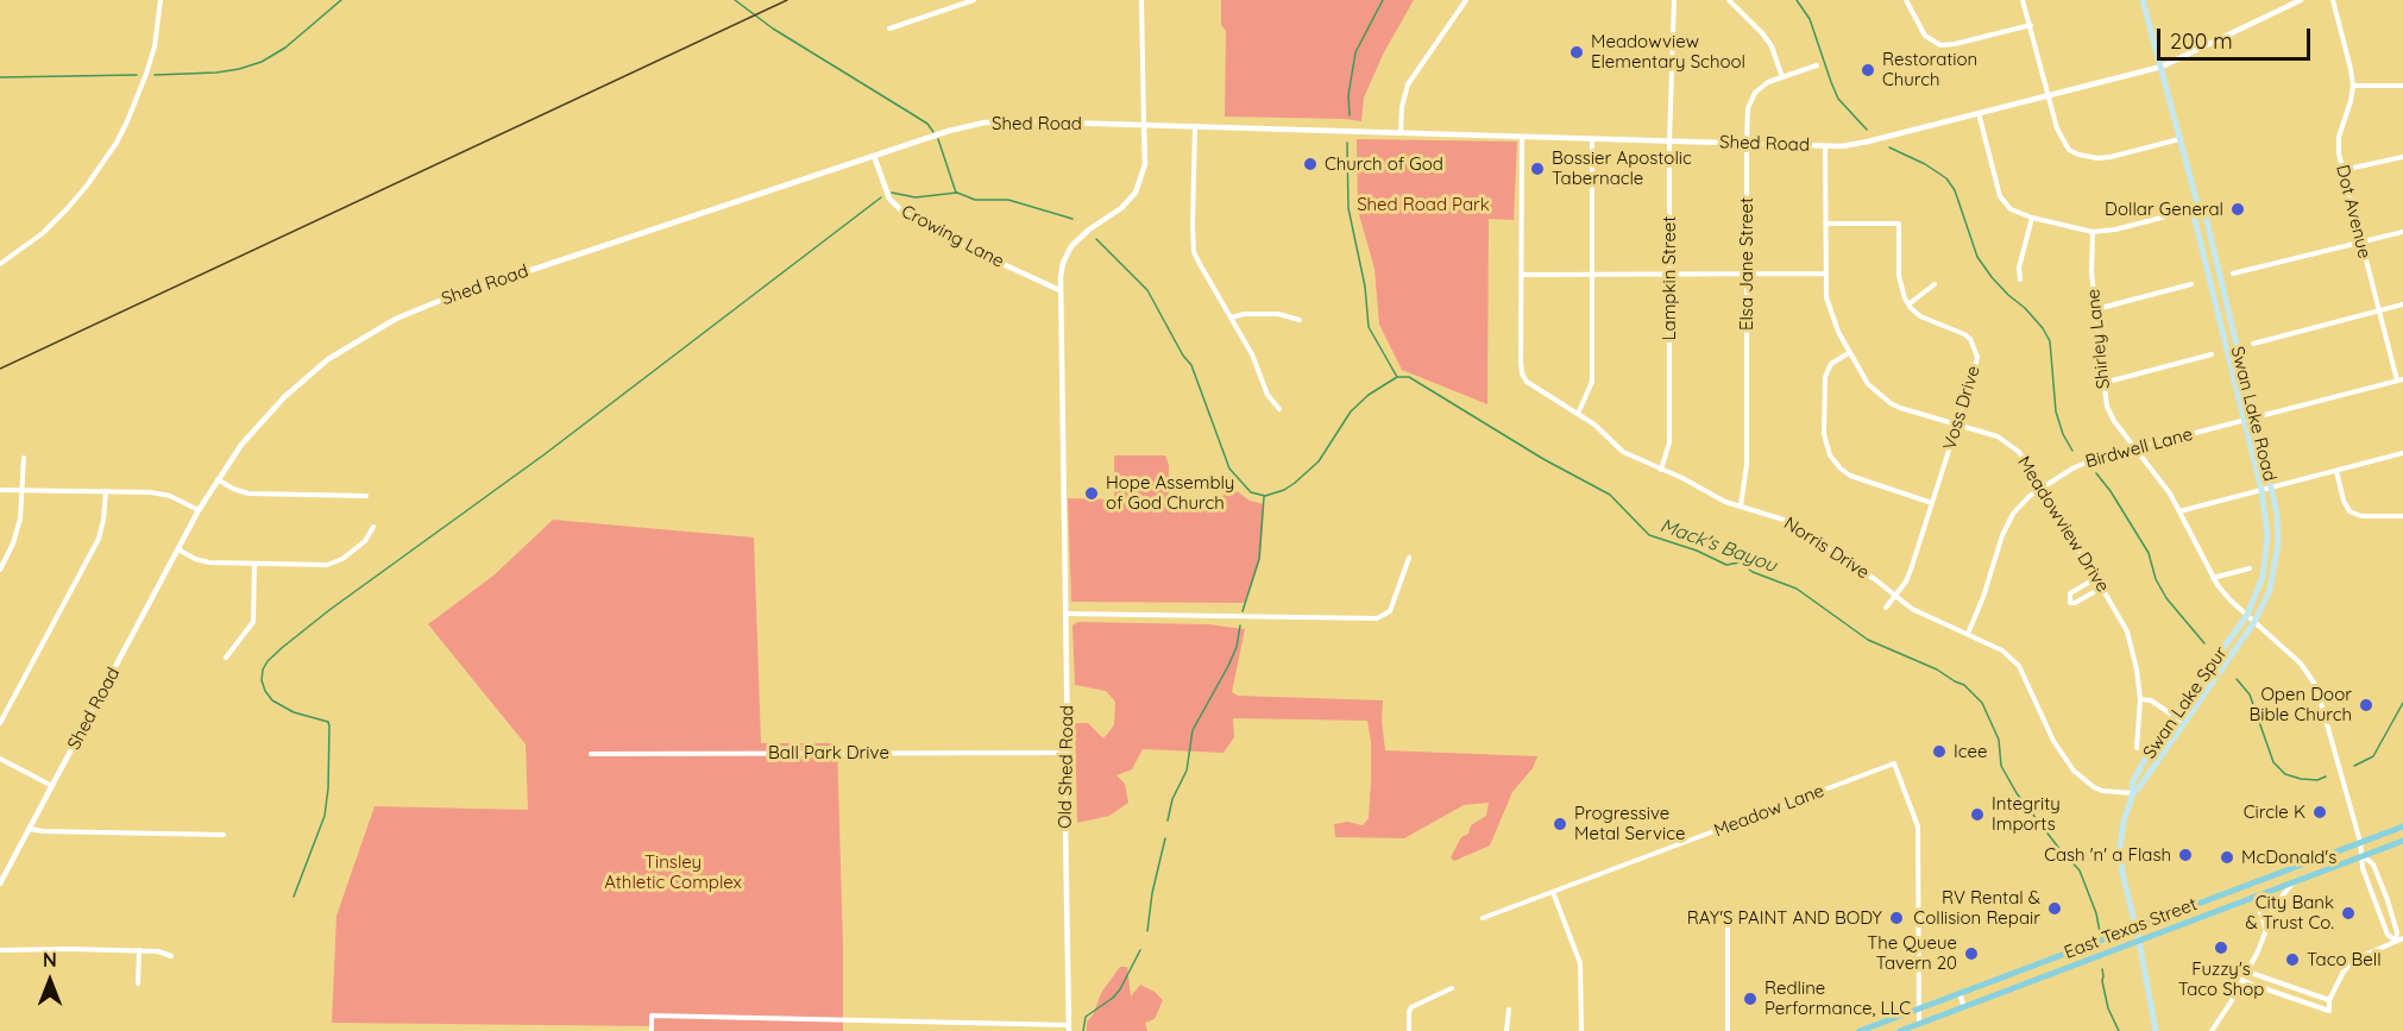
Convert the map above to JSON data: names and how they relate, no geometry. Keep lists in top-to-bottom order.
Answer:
{
  "streets": {
    "main road": ["Swan Lake Road", "Swan Lake Spur", "East Texas Street"],
    "street": [
      "Shed Road",
      "Dot Avenue",
      "Crowing Lane",
      "Elsa Jane Street",
      "Lampkin Street",
      "Shirley Lane",
      "Voss Drive",
      "Birdwell Lane",
      "Meadowview Drive",
      "Norris Drive",
      "Ball Park Drive",
      "Old Shed Road",
      "Meadow Lane"
    ]
  },
  "crossings": [
    ["Shed Road", "Crowing Lane"],
    ["Shed Road", "Elsa Jane Street"],
    ["Shed Road", "Lampkin Street"],
    ["Shed Road", "Swan Lake Road"],
    ["Shed Road", "Meadowview Drive"],
    ["Shed Road", "Old Shed Road"],
    ["Dot Avenue", "Birdwell Lane"],
    ["Crowing Lane", "Old Shed Road"],
    ["Elsa Jane Street", "Norris Drive"],
    ["Lampkin Street", "Norris Drive"],
    ["Shirley Lane", "Swan Lake Road"],
    ["Shirley Lane", "Birdwell Lane"],
    ["Shirley Lane", "Swan Lake Spur"],
    ["Voss Drive", "Meadowview Drive"],
    ["Voss Drive", "Norris Drive"],
    ["Swan Lake Road", "Birdwell Lane"],
    ["Swan Lake Road", "Swan Lake Spur"],
    ["Birdwell Lane", "Meadowview Drive"],
    ["Birdwell Lane", "Norris Drive"],
    ["Norris Drive", "Swan Lake Spur"],
    ["Swan Lake Spur", "East Texas Street"],
    ["Ball Park Drive", "Old Shed Road"],
    ["Meadow Lane", "East Texas Street"]
  ],
  "water": ["Mack's Bayou"],
  "parks": ["Shed Road Park", "Tinsley Athletic Complex"],
  "places": [
    "Meadowview Elementary School",
    "Restoration Church",
    "Church of God",
    "Bossier Apostolic Tabernacle",
    "Dollar General",
    "Hope Assembly of God Church",
    "Open Door Bible Church",
    "Icee",
    "Circle K",
    "Integrity Imports",
    "Progressive Metal Service",
    "Cash 'n' a Flash",
    "McDonald's",
    "RV Rental & Collision Repair",
    "City Bank & Trust Co.",
    "RAY'S PAINT AND BODY",
    "Fuzzy's Taco Shop",
    "The Queue Tavern 20",
    "Taco Bell",
    "Redline Performance, LLC"
  ],
  "scale_bar": "200 m",
  "north": "top"
}
